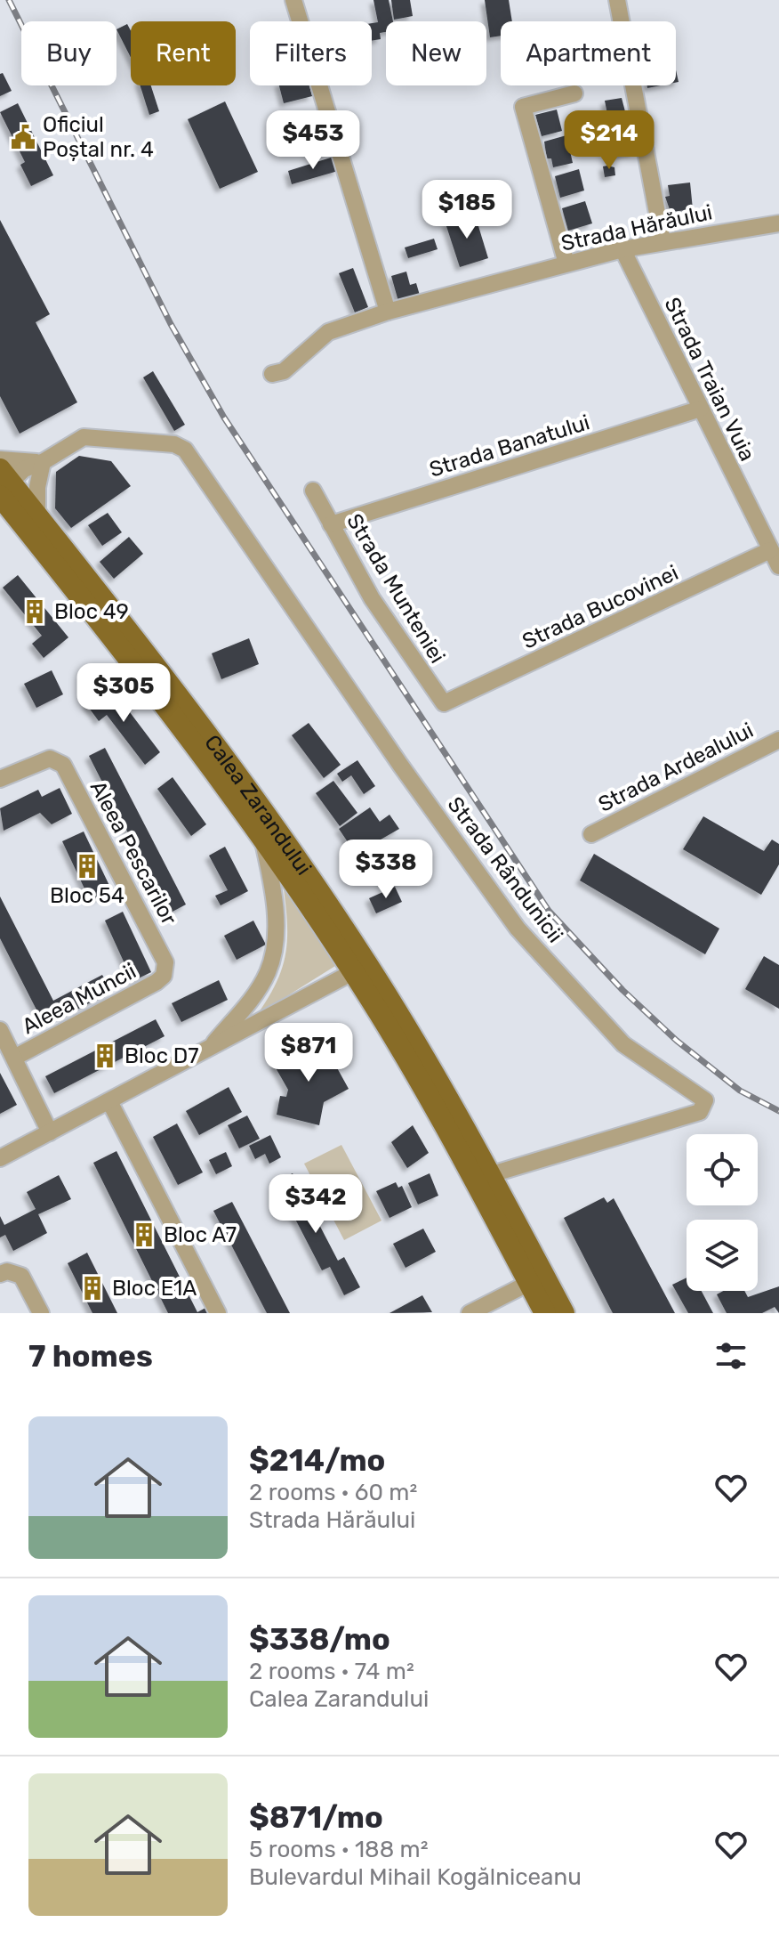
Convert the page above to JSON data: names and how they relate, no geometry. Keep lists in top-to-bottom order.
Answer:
{
  "streets": {
    "main road": ["Calea Zarandului"],
    "street": [
      "Strada Hărăului",
      "Strada Traian Vuia",
      "Strada Banatului",
      "Strada Munteniei",
      "Strada Bucovinei",
      "Strada Ardealului",
      "Aleea Pescarilor",
      "Strada Rândunicii",
      "Aleea Muncii"
    ]
  },
  "crossings": [
    ["Strada Hărăului", "Strada Traian Vuia"],
    ["Strada Traian Vuia", "Strada Banatului"],
    ["Strada Traian Vuia", "Strada Bucovinei"],
    ["Strada Banatului", "Strada Munteniei"],
    ["Strada Munteniei", "Strada Bucovinei"],
    ["Calea Zarandului", "Strada Rândunicii"],
    ["Aleea Pescarilor", "Aleea Muncii"]
  ],
  "places": {
    "public building": ["Oficiul Poștal nr. 4"],
    "building": [
      "Bloc 49",
      "Bloc 54",
      "Bloc D7",
      "Bloc A7",
      "Bloc E1A"
    ]
  },
  "page": {
    "chip": [
      "Buy",
      "Rent",
      "Filters",
      "New",
      "Apartment"
    ],
    "price": [
      "$453",
      "$214",
      "$185",
      "$305",
      "$338",
      "$871",
      "$342"
    ],
    "heading": "7 homes",
    "list": [
      {
        "name": "$214/mo",
        "note": "2 rooms · 60 m² · Strada Hărăului"
      },
      {
        "name": "$338/mo",
        "note": "2 rooms · 74 m² · Calea Zarandului"
      },
      {
        "name": "$871/mo",
        "note": "5 rooms · 188 m² · Bulevardul Mihail Kogălniceanu"
      }
    ]
  }
}
